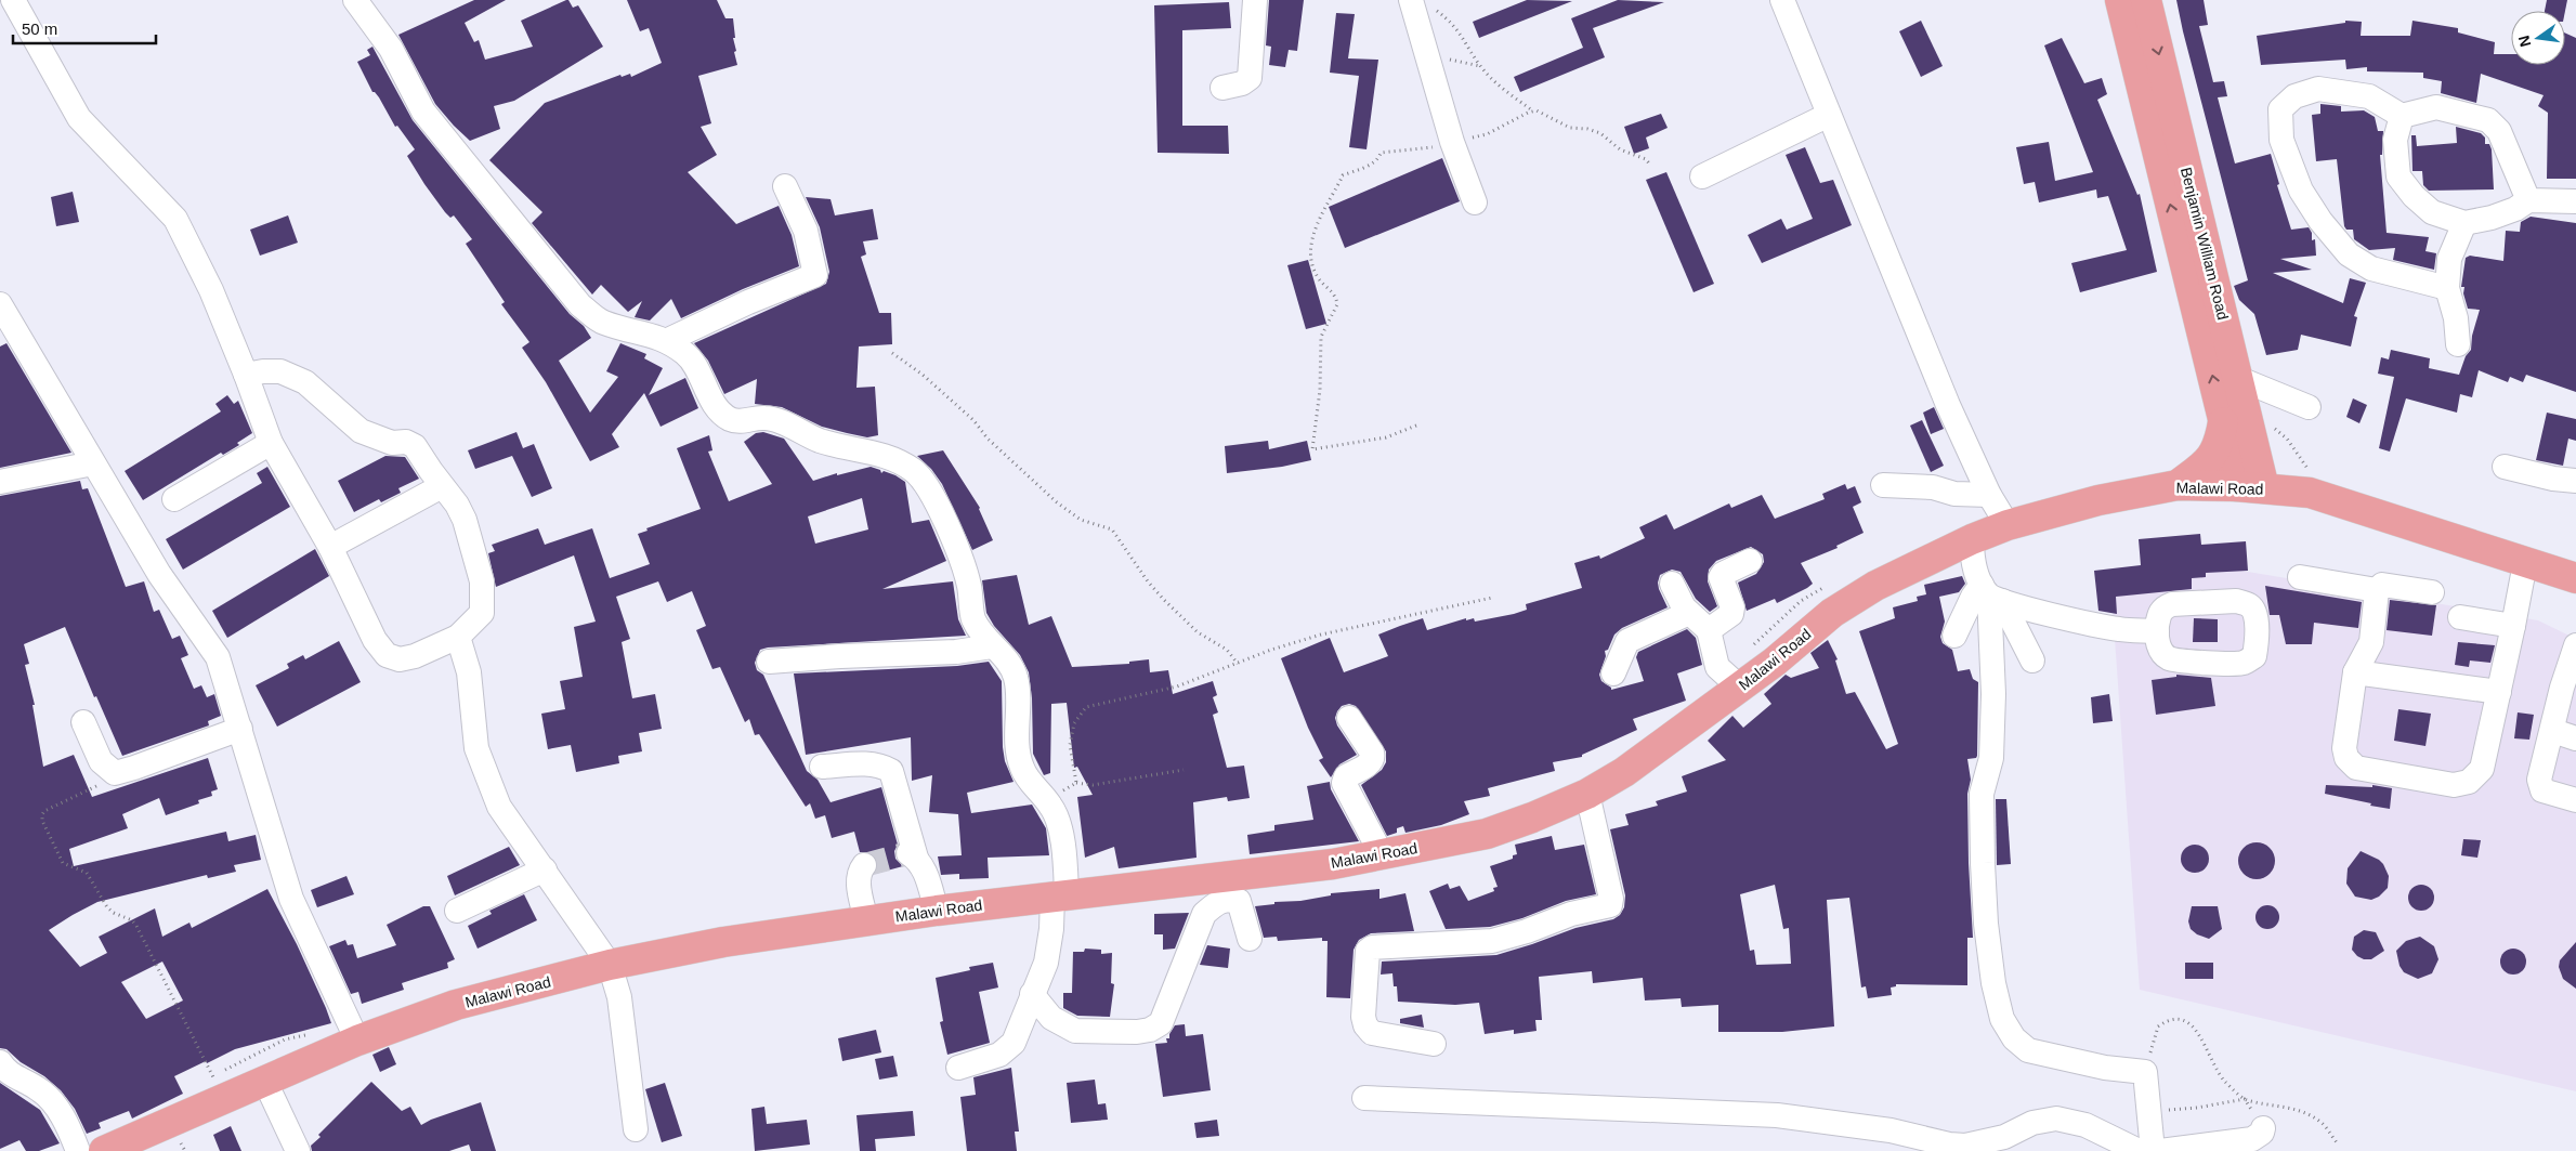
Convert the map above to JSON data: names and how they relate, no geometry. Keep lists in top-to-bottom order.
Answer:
{
  "streets": {
    "main road": ["Benjamin William Road", "Malawi Road"]
  },
  "crossings": [
    ["Benjamin William Road", "Malawi Road"]
  ],
  "scale_bar": "50 m",
  "north": "left"
}
